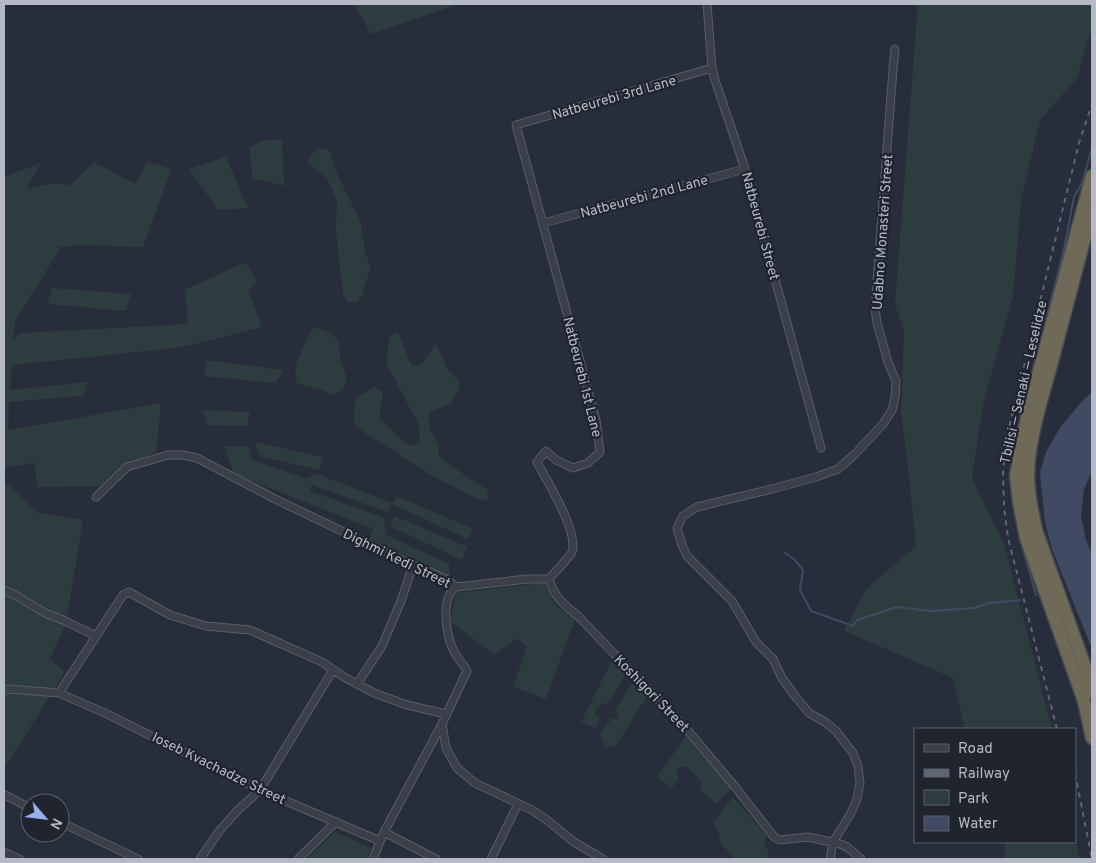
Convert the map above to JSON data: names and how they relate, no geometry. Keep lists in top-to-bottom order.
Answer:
{
  "streets": {
    "highway": ["Tbilisi — Senaki — Leselidze"],
    "street": [
      "Natbeurebi 3rd Lane",
      "Natbeurebi 2nd Lane",
      "Natbeurebi Street",
      "Udabno Monasteri Street",
      "Natbeurebi 1st Lane",
      "Dighmi Kedi Street",
      "Koshigori Street",
      "Ioseb Kvachadze Street"
    ]
  },
  "crossings": [
    ["Natbeurebi 3rd Lane", "Natbeurebi Street"],
    ["Natbeurebi 3rd Lane", "Natbeurebi 1st Lane"],
    ["Natbeurebi 2nd Lane", "Natbeurebi Street"],
    ["Natbeurebi 2nd Lane", "Natbeurebi 1st Lane"],
    ["Udabno Monasteri Street", "Koshigori Street"],
    ["Natbeurebi 1st Lane", "Koshigori Street"],
    ["Dighmi Kedi Street", "Ioseb Kvachadze Street"]
  ],
  "legend": [
    "Road",
    "Railway",
    "Park",
    "Water"
  ],
  "north": "bottom right"
}
